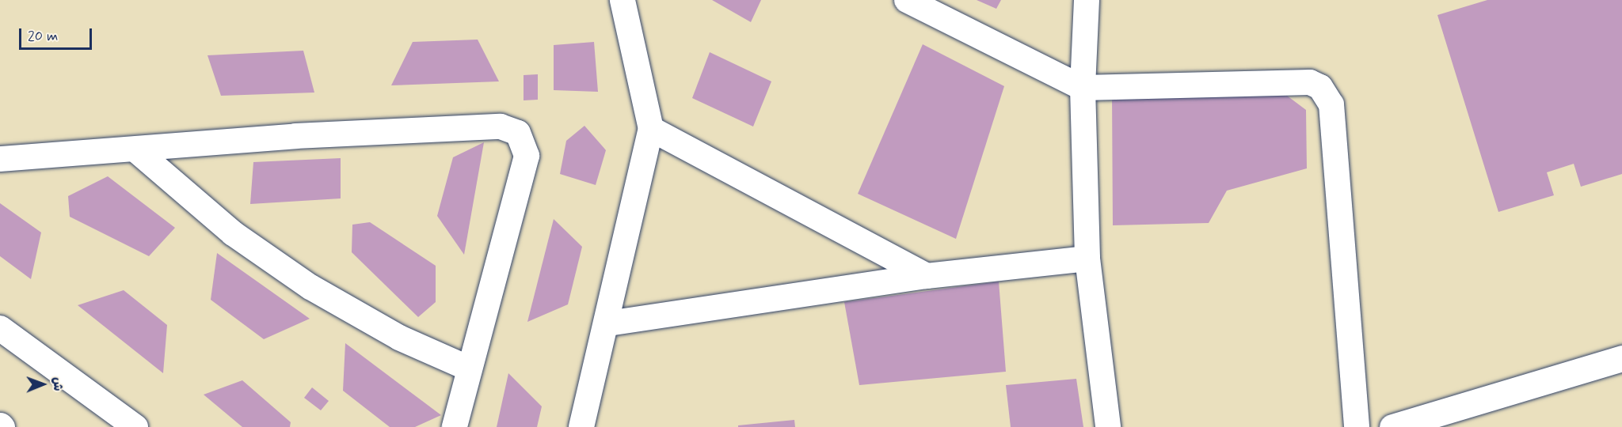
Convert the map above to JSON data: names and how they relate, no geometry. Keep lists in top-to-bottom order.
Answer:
{
  "scale_bar": "20 m",
  "north": "right"
}
